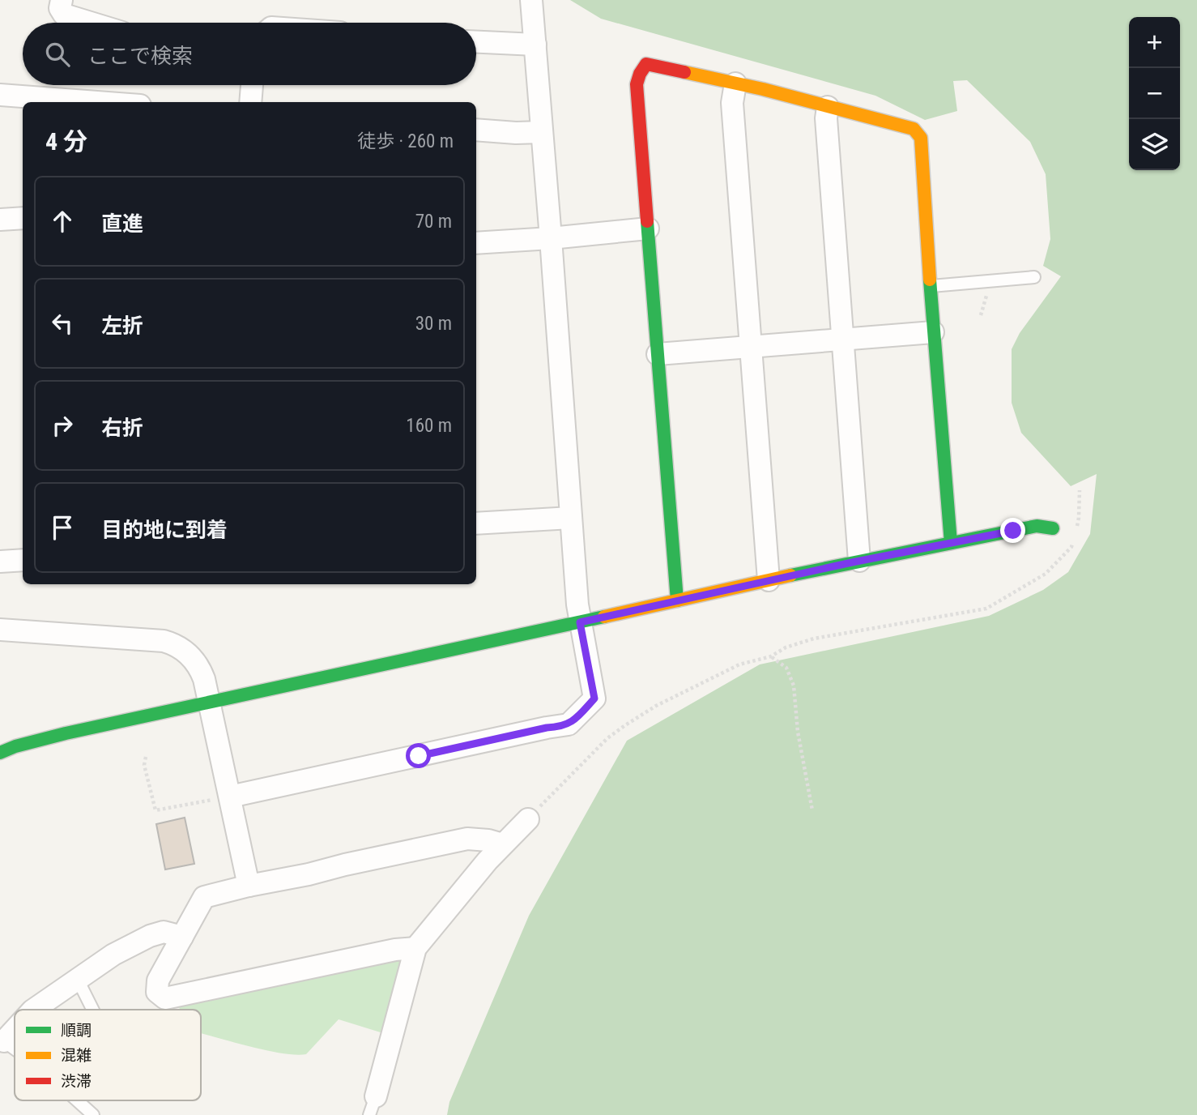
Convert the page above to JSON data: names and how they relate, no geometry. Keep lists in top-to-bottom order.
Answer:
{
  "legend": ["順調", "混雑", "渋滞"],
  "page": {
    "map_buttons": ["+", "−"],
    "search": "ここで検索",
    "heading": ["4 分", "徒歩 · 260 m"],
    "list": [
      ["直進", "70 m"],
      ["左折", "30 m"],
      ["右折", "160 m"],
      "目的地に到着"
    ]
  }
}
